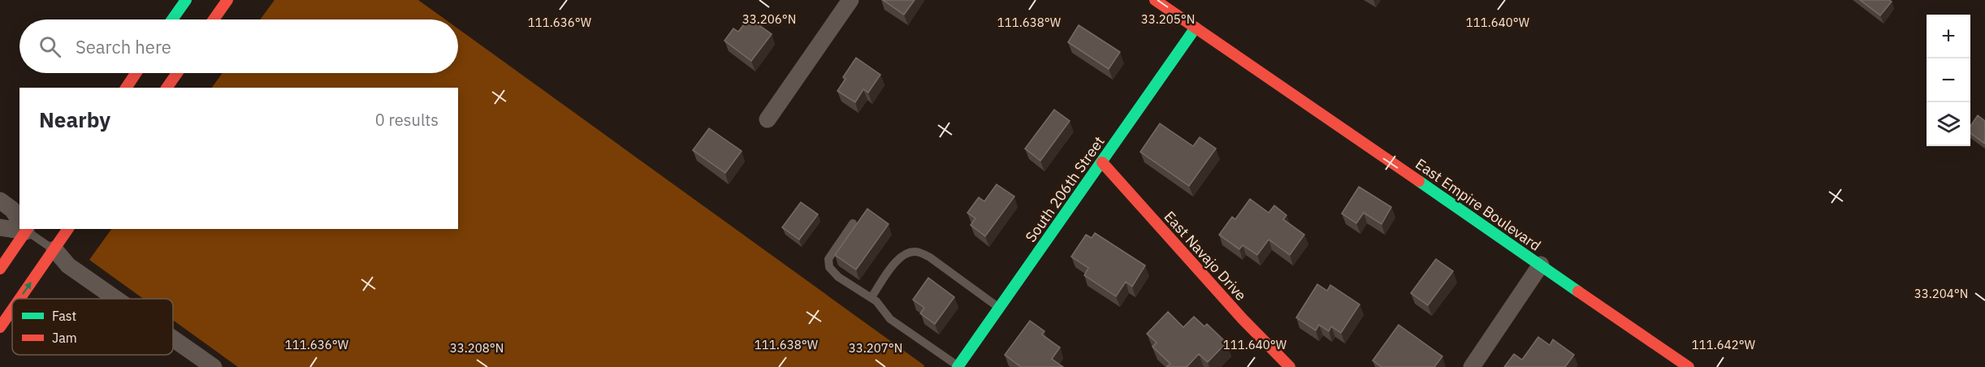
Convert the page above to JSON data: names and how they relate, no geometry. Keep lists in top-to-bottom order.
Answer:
{
  "streets": {
    "main road": ["South 206th Street", "East Empire Boulevard", "East Navajo Drive"]
  },
  "crossings": [
    ["South 206th Street", "East Empire Boulevard"],
    ["South 206th Street", "East Navajo Drive"]
  ],
  "legend": ["Fast", "Jam"],
  "page": {
    "map_buttons": ["+", "−"],
    "search": "Search here",
    "heading": ["Nearby", "0 results"]
  },
  "coordinates": [
    "33.206°N",
    "33.205°N",
    "111.636°W",
    "111.638°W",
    "111.640°W",
    "33.204°N",
    "111.642°W",
    "33.208°N",
    "33.207°N"
  ]
}
